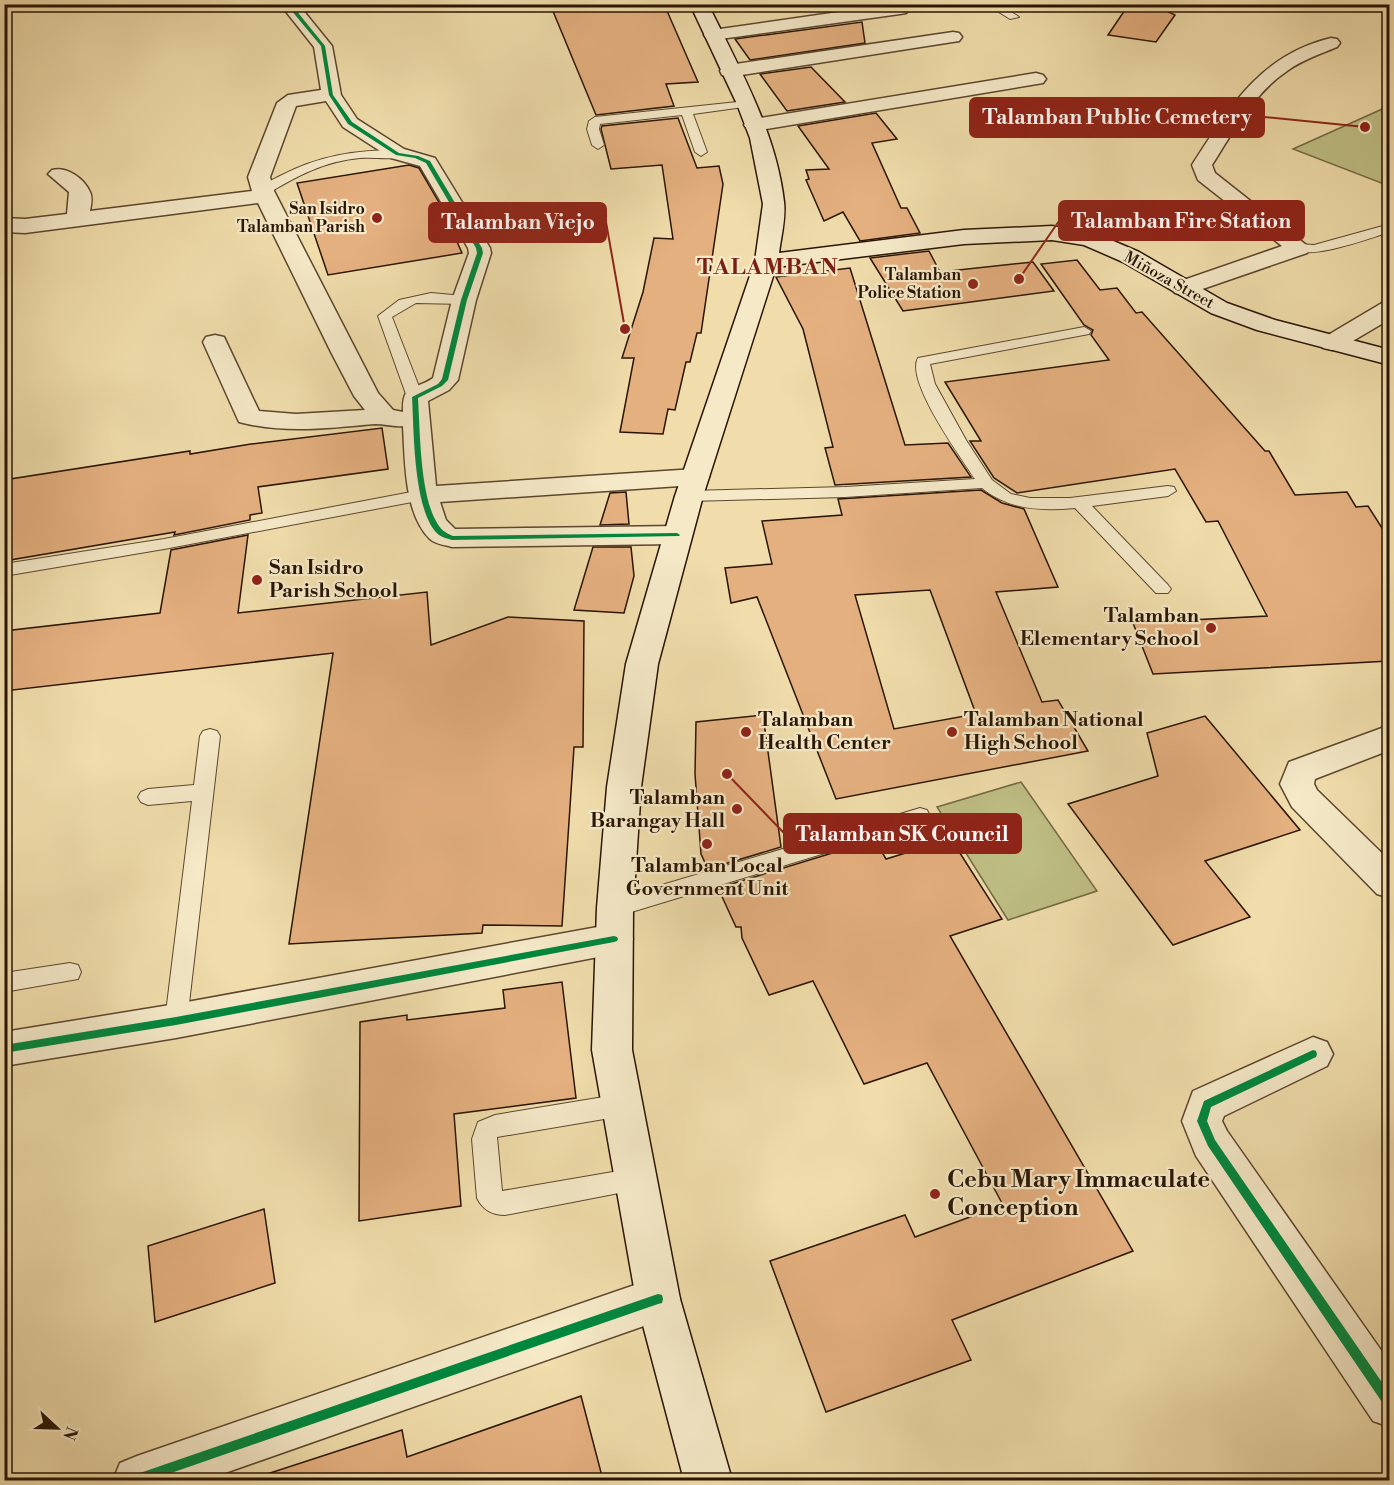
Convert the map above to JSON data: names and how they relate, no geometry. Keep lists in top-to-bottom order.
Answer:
{
  "streets": {
    "street": ["Miñoza Street"]
  },
  "districts": ["TALAMBAN"],
  "places": [
    "Talamban Public Cemetery",
    "San Isidro Talamban Parish",
    "Talamban Fire Station",
    "Talamban Police Station",
    "Talamban Viejo",
    "San Isidro Parish School",
    "Talamban Elementary School",
    "Talamban Health Center",
    "Talamban National High School",
    "Talamban SK Council",
    "Talamban Barangay Hall",
    "Talamban Local Government Unit",
    "Cebu Mary Immaculate Conception"
  ],
  "north": "right"
}
